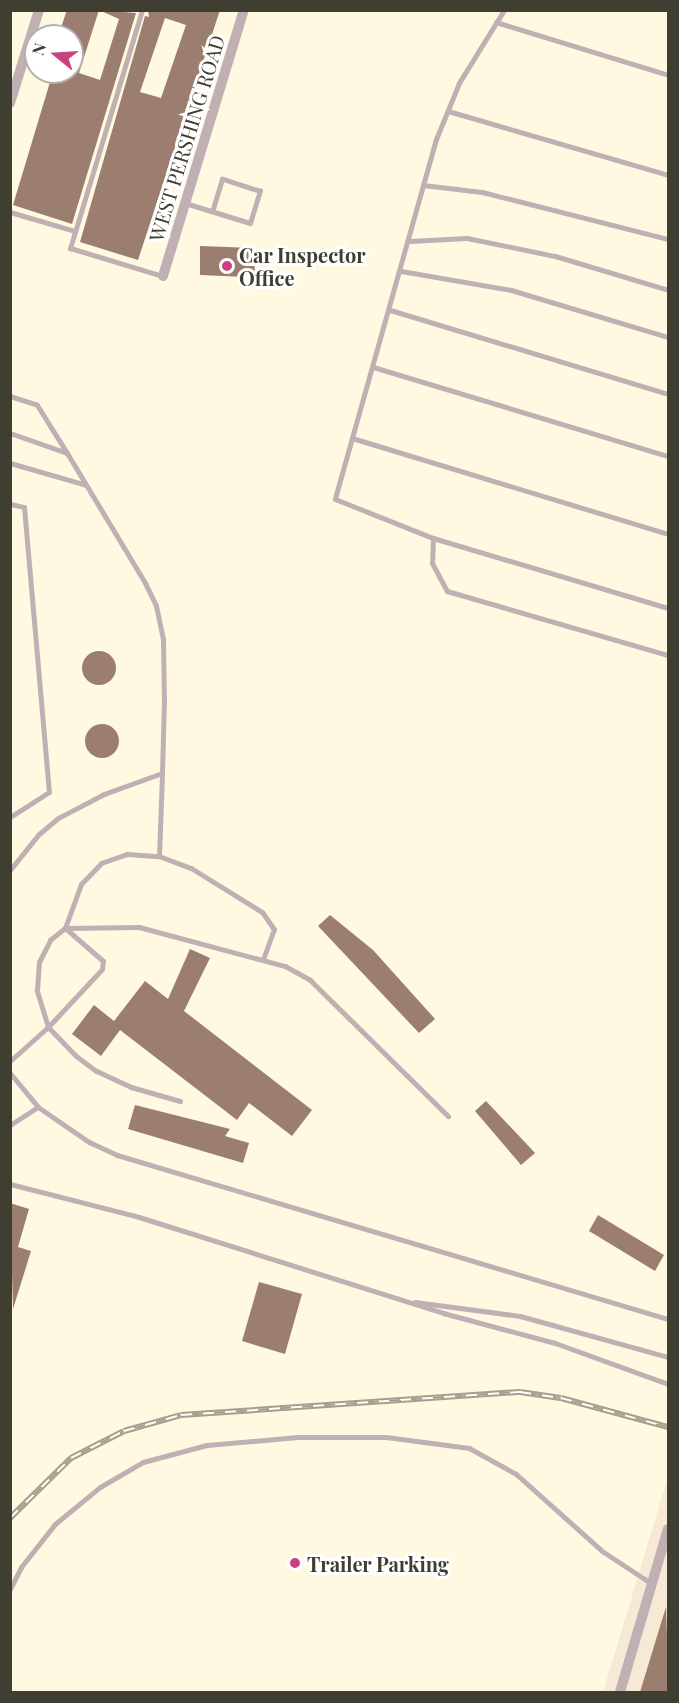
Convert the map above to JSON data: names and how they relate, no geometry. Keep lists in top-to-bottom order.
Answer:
{
  "streets": {
    "street": ["WEST PERSHING ROAD"]
  },
  "places": ["Car Inspector Office", "Trailer Parking"],
  "north": "left"
}
